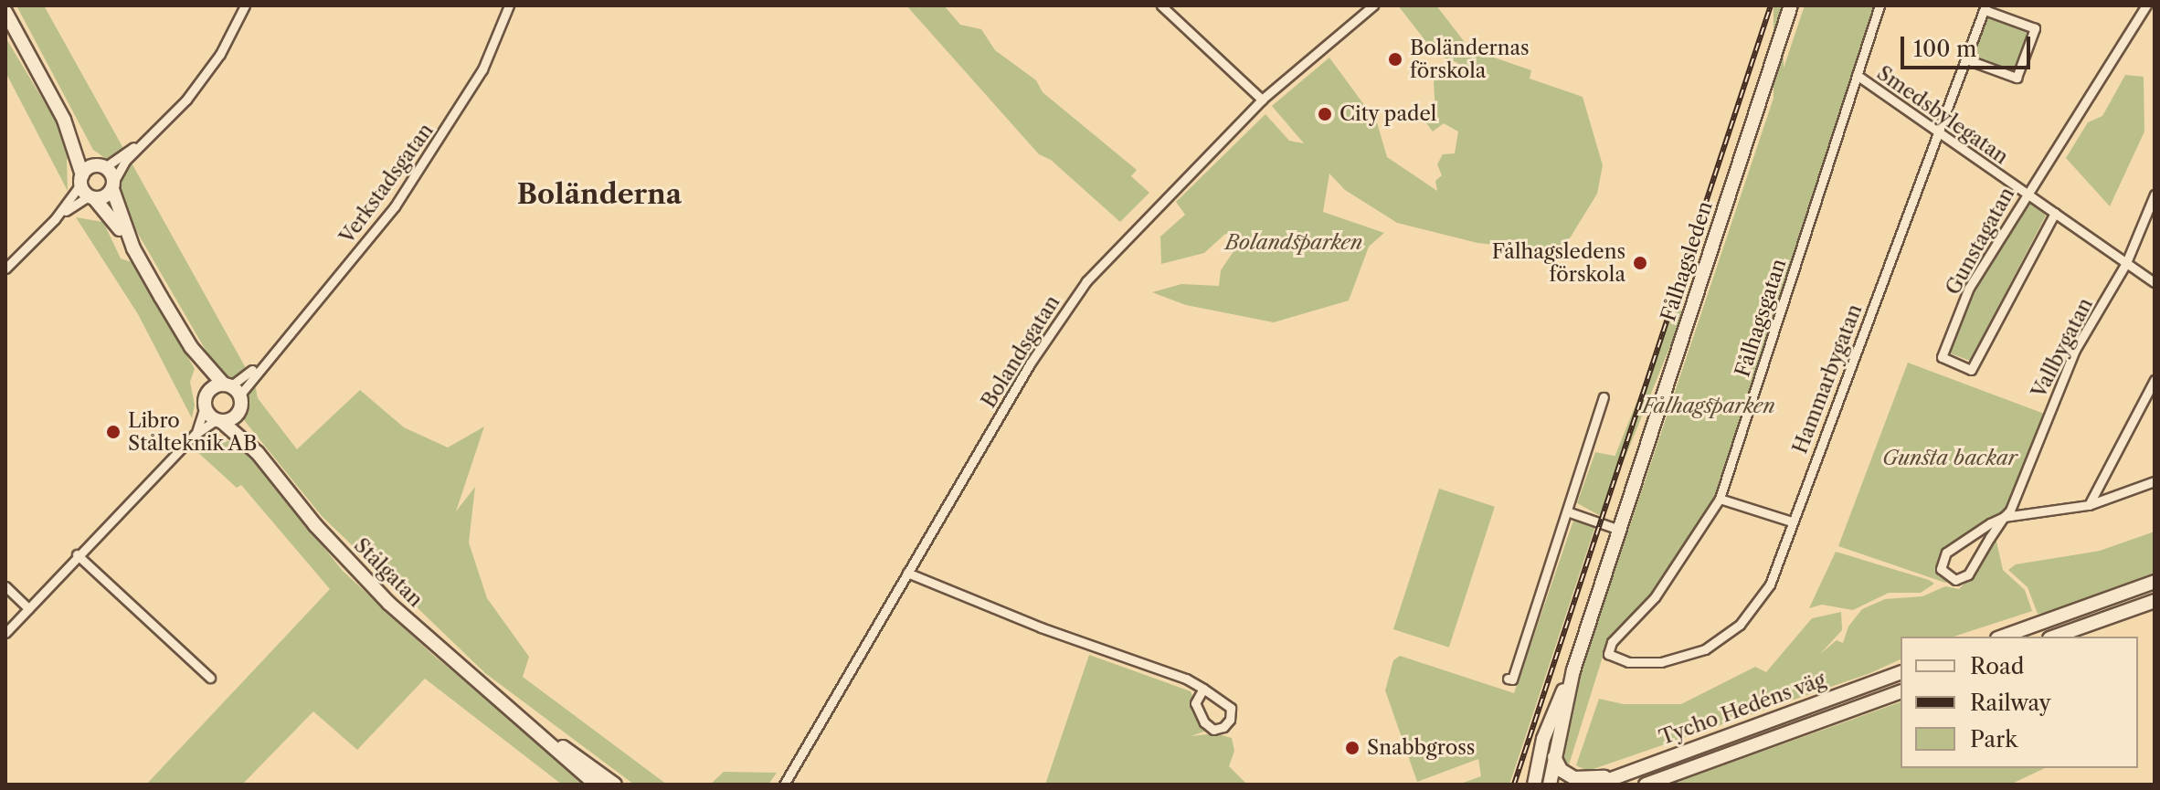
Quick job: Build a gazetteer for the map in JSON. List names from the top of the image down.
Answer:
{
  "streets": {
    "main road": ["Fålhagsleden", "Stålgatan", "Tycho Hedéns väg"],
    "street": [
      "Smedsbylegatan",
      "Verkstadsgatan",
      "Gunstagatan",
      "Fålhagsgatan",
      "Vallbygatan",
      "Bolandsgatan",
      "Hammarbygatan"
    ]
  },
  "crossings": [
    ["Smedsbylegatan", "Gunstagatan"],
    ["Smedsbylegatan", "Fålhagsgatan"],
    ["Smedsbylegatan", "Vallbygatan"],
    ["Smedsbylegatan", "Hammarbygatan"],
    ["Fålhagsgatan", "Hammarbygatan"]
  ],
  "districts": ["Boländerna"],
  "parks": ["Bolandsparken", "Fålhagsparken", "Gunsta backar"],
  "places": [
    "Boländernas förskola",
    "City padel",
    "Fålhagsledens förskola",
    "Libro Stålteknik AB",
    "Snabbgross"
  ],
  "legend": ["Road", "Railway", "Park"],
  "scale_bar": "100 m"
}
